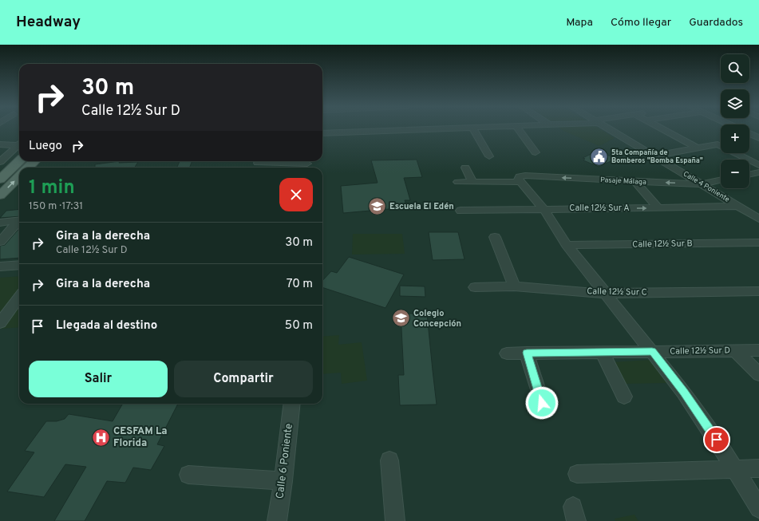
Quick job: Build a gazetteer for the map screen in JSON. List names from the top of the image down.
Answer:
{
  "streets": {
    "street": [
      "Pasaje Málaga",
      "Calle 4 Poniente",
      "Calle 12½ Sur A",
      "Calle 12½ Sur B",
      "Calle 12½ Sur C",
      "Calle 12½ Sur D",
      "Calle 6 Poniente"
    ]
  },
  "crossings": [
    ["Pasaje Málaga", "Calle 4 Poniente"],
    ["Calle 4 Poniente", "Calle 12½ Sur A"]
  ],
  "one_way": ["Pasaje Málaga", "Calle 12½ Sur A"],
  "places": {
    "public building": ["5ta Compañía de Bomberos \"Bomba España\""],
    "school or university": ["Escuela El Edén", "Colegio Concepción"],
    "hospital": ["CESFAM La Florida"]
  },
  "page": {
    "header": "Headway",
    "nav": ["Mapa", "Cómo llegar", "Guardados"],
    "map_buttons": ["+", "−"],
    "turn": ["30 m", "Calle 12½ Sur D"],
    "then": "Luego",
    "heading": ["1 min", "150 m · 17:31"],
    "list": [
      {
        "name": "Gira a la derecha",
        "note": "Calle 12½ Sur D",
        "value": "30 m"
      },
      {
        "name": "Gira a la derecha",
        "value": "70 m"
      },
      {
        "name": "Llegada al destino",
        "value": "50 m"
      }
    ],
    "buttons": ["Salir", "Compartir"]
  }
}
